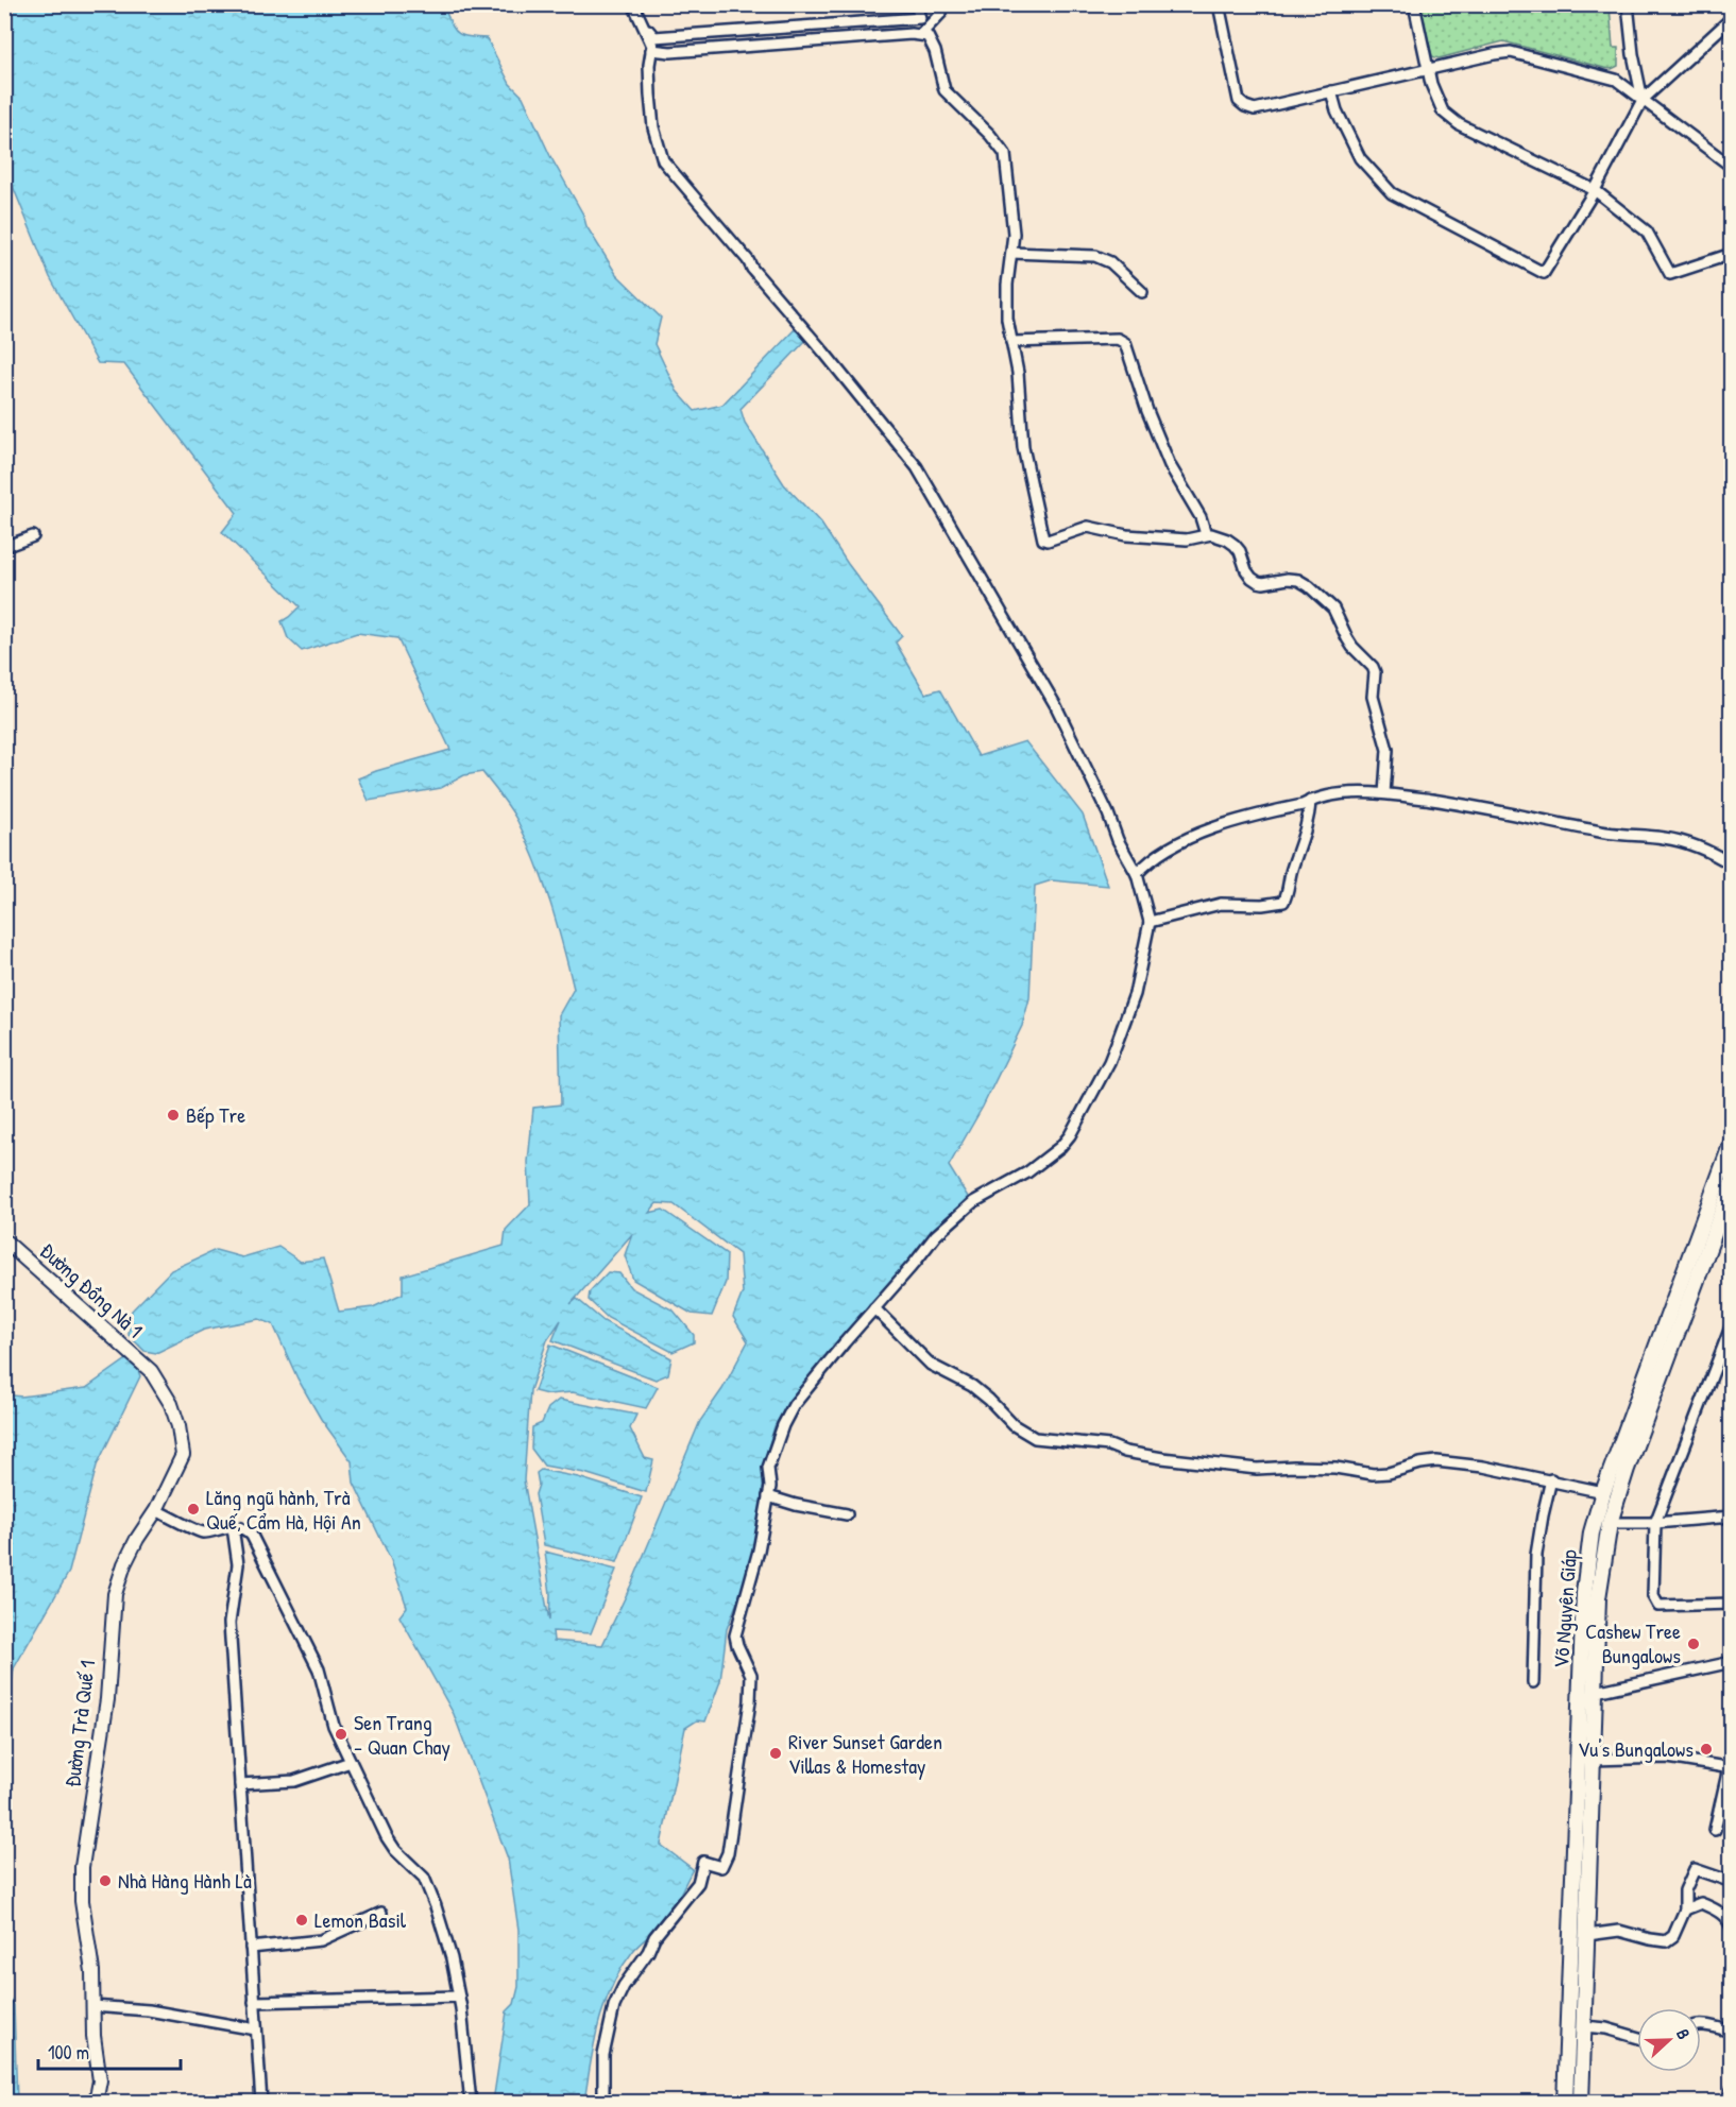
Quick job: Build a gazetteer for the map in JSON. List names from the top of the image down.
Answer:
{
  "streets": {
    "main road": ["Võ Nguyên Giáp"],
    "street": ["Đường Đồng Nà 1", "Đường Trà Quế 1"]
  },
  "crossings": [
    ["Đường Đồng Nà 1", "Đường Trà Quế 1"]
  ],
  "places": [
    "Bếp Tre",
    "Lăng ngũ hành, Trà Quế, Cẩm Hà, Hội An",
    "Cashew Tree Bungalows",
    "Sen Trang - Quan Chay",
    "Vu's Bungalows",
    "River Sunset Garden Villas & Homestay",
    "Nhà Hàng Hành Là",
    "Lemon Basil"
  ],
  "scale_bar": "100 m",
  "north": "right"
}
